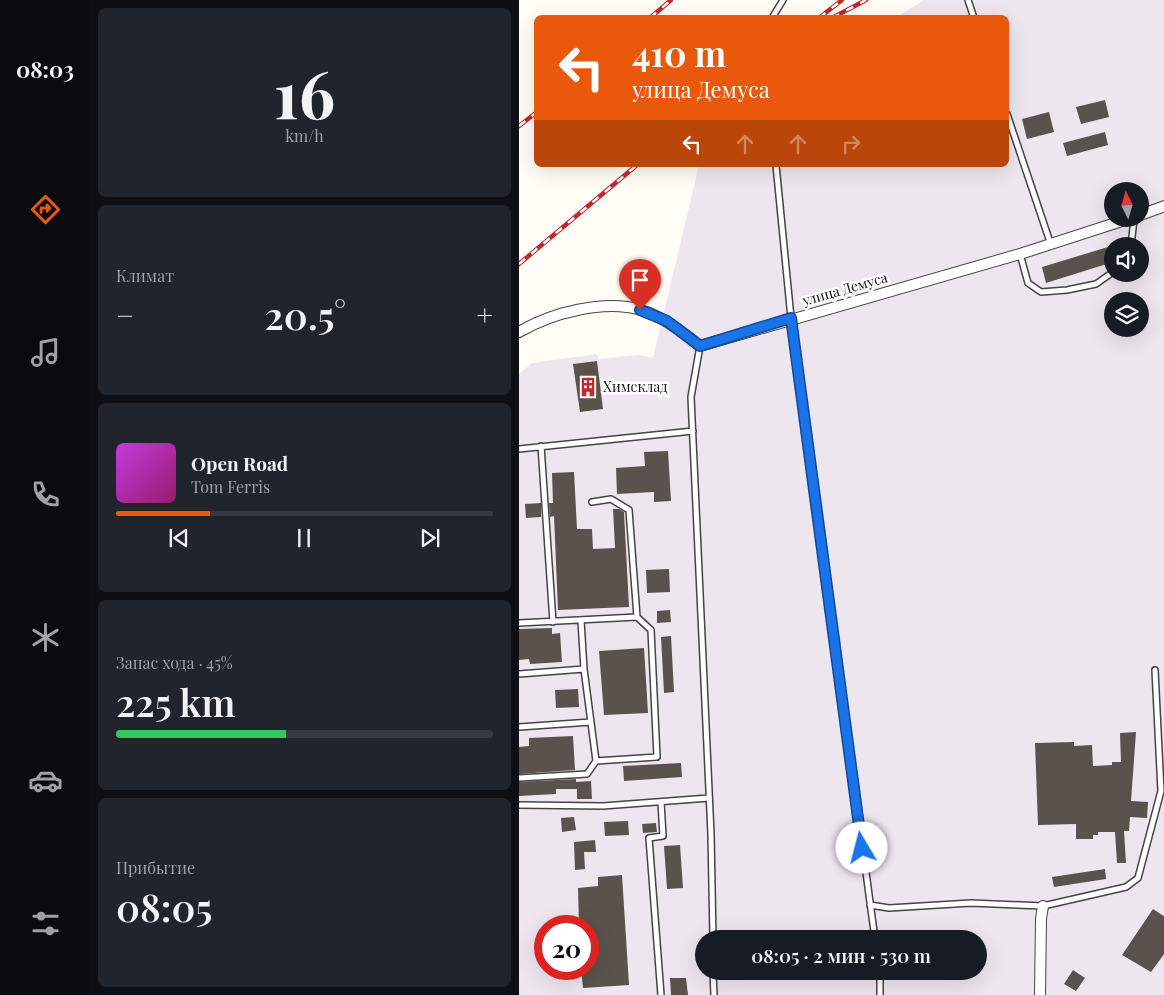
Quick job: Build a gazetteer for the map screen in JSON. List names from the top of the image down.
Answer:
{
  "streets": {
    "street": ["улица Демуса"]
  },
  "places": {
    "building": ["Химсклад"]
  },
  "north": "top",
  "page": {
    "tabs": "08:03",
    "tile": [
      ["16", "km/h"],
      "Климат",
      ["Запас хода · 45%", "225 km"],
      ["Прибытие", "08:05"]
    ],
    "turn": ["410 m", "улица Демуса"],
    "heat": ["−", "20.5°", "+"],
    "song": ["Open Road", "Tom Ferris"],
    "limit": "20",
    "trip": "08:05 · 2 мин · 530 m"
  }
}
